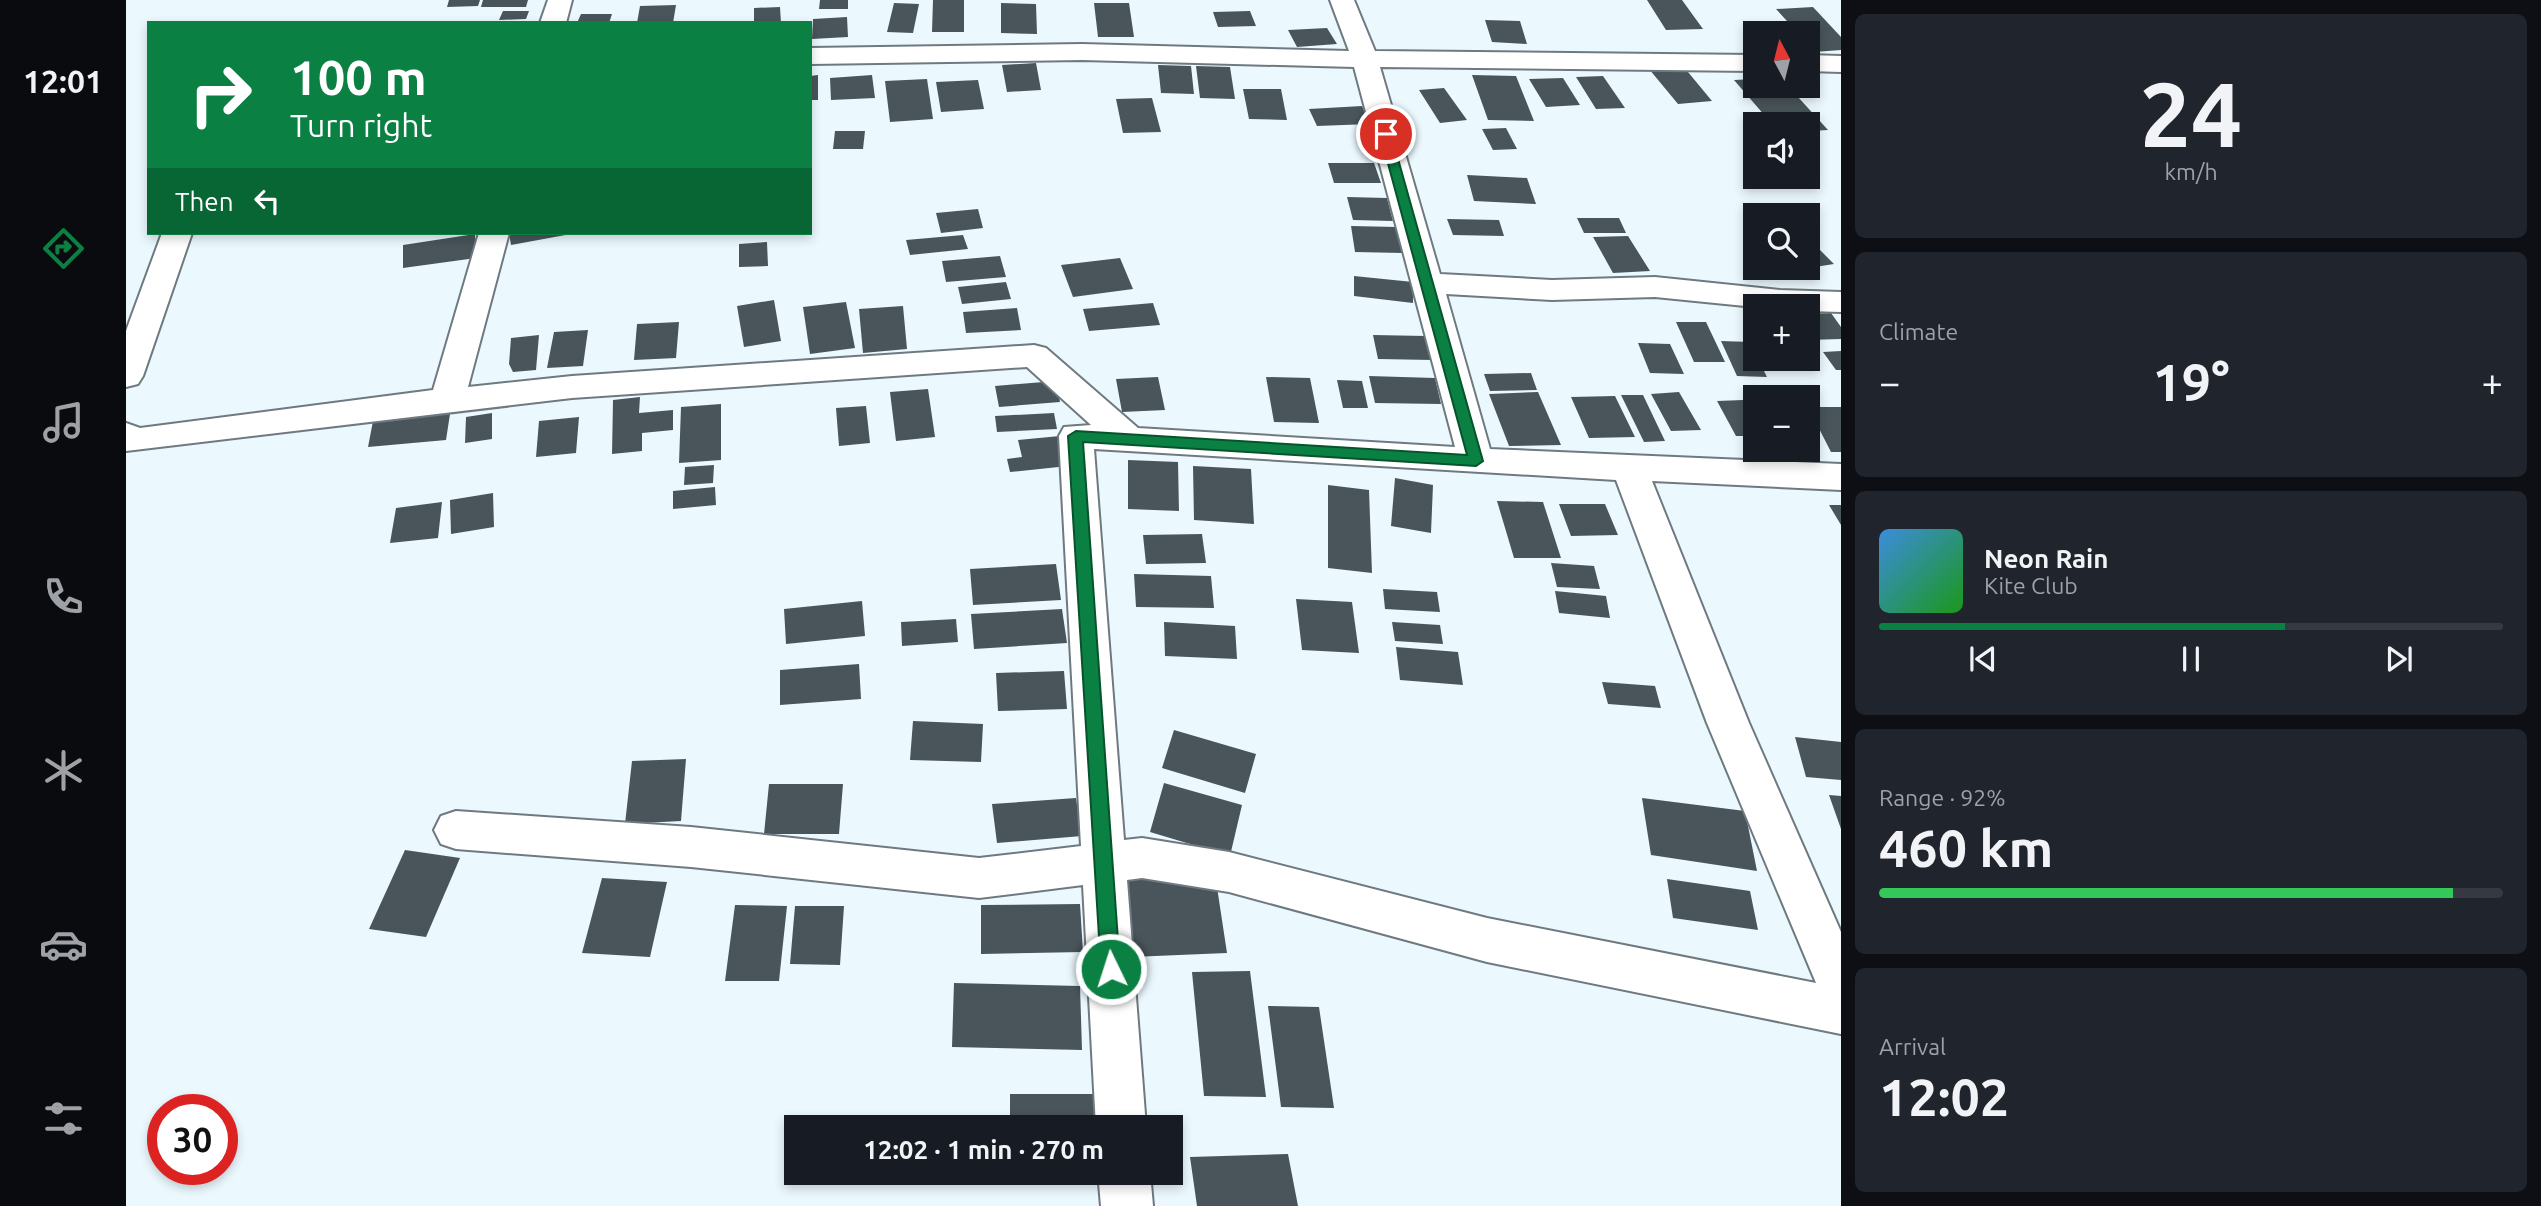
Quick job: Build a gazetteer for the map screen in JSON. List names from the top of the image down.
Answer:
{
  "north": "top",
  "page": {
    "tabs": "12:01",
    "tile": [
      ["24", "km/h"],
      "Climate",
      ["Range · 92%", "460 km"],
      ["Arrival", "12:02"]
    ],
    "map_buttons": ["+", "−"],
    "turn": ["100 m", "Turn right"],
    "then": "Then",
    "heat": ["−", "19°", "+"],
    "song": ["Neon Rain", "Kite Club"],
    "limit": "30",
    "trip": "12:02 · 1 min · 270 m"
  }
}
